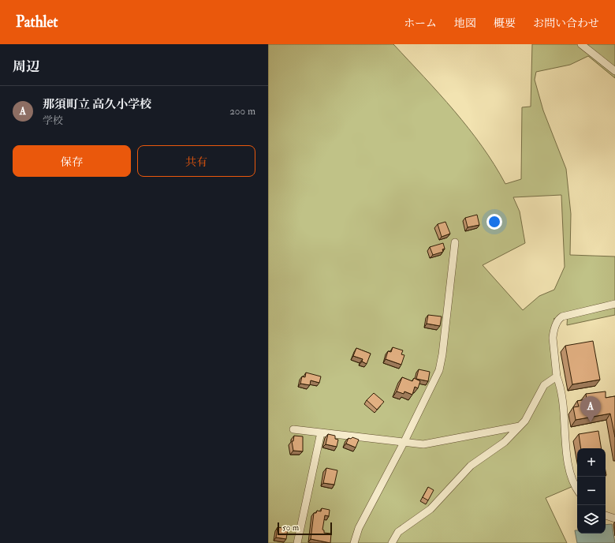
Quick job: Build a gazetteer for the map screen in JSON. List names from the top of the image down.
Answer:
{
  "scale_bar": "50 m",
  "page": {
    "header": "Pathlet",
    "nav": [
      "ホーム",
      "地図",
      "概要",
      "お問い合わせ"
    ],
    "heading": "周辺",
    "list": [
      {
        "mark": "A",
        "name": "那須町立 高久小学校",
        "note": "学校",
        "value": "200 m"
      }
    ],
    "buttons": ["保存", "共有"],
    "pins": "A",
    "map_buttons": ["+", "−"],
    "scale": "50 m"
  }
}
